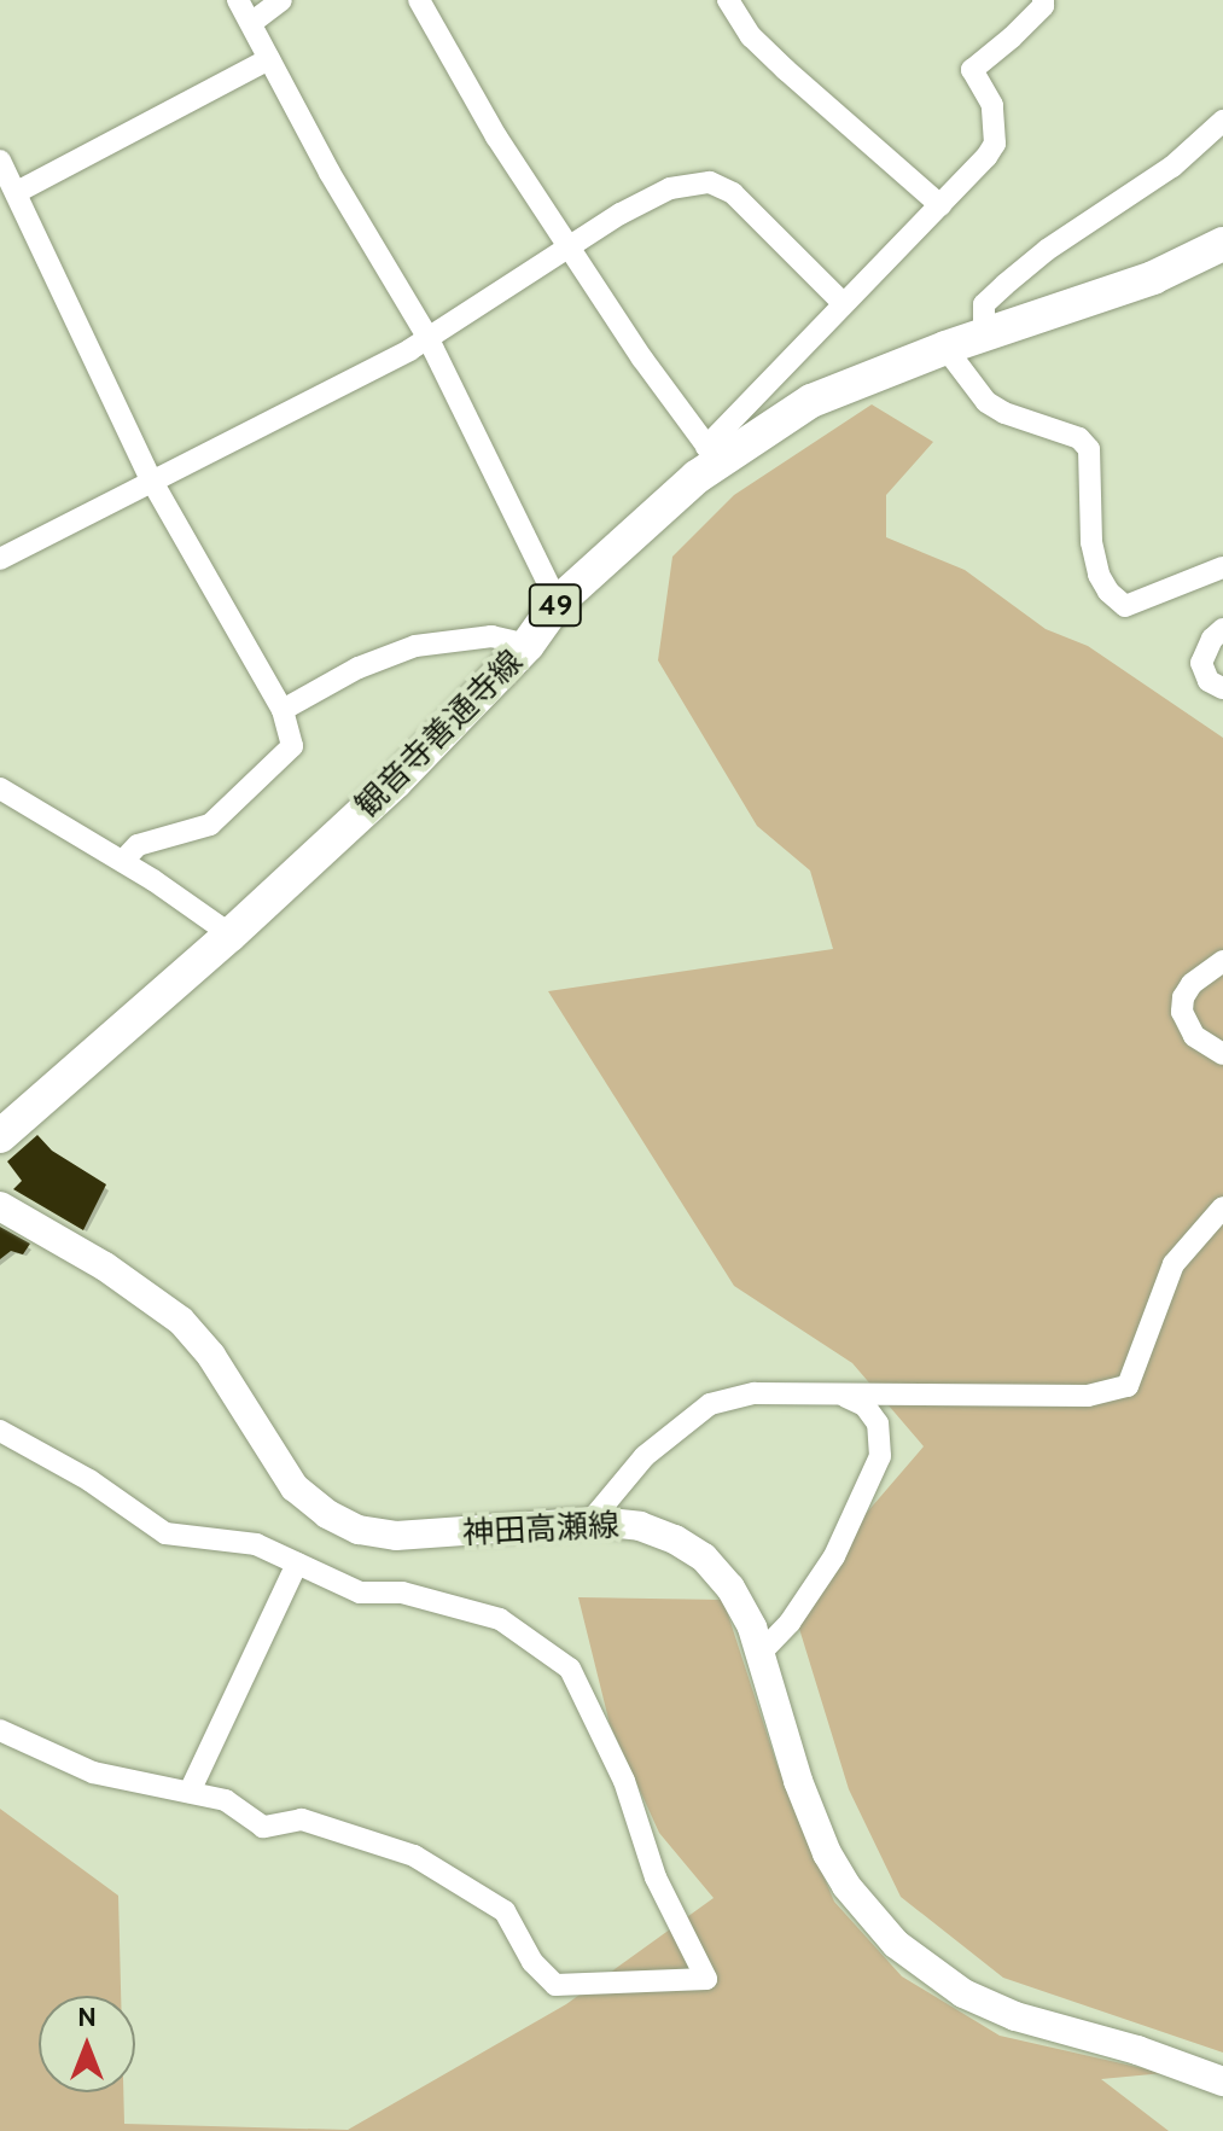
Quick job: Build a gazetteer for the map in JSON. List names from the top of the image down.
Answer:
{
  "streets": {
    "main road": ["49", "観音寺善通寺線", "神田高瀬線"]
  },
  "north": "top"
}
